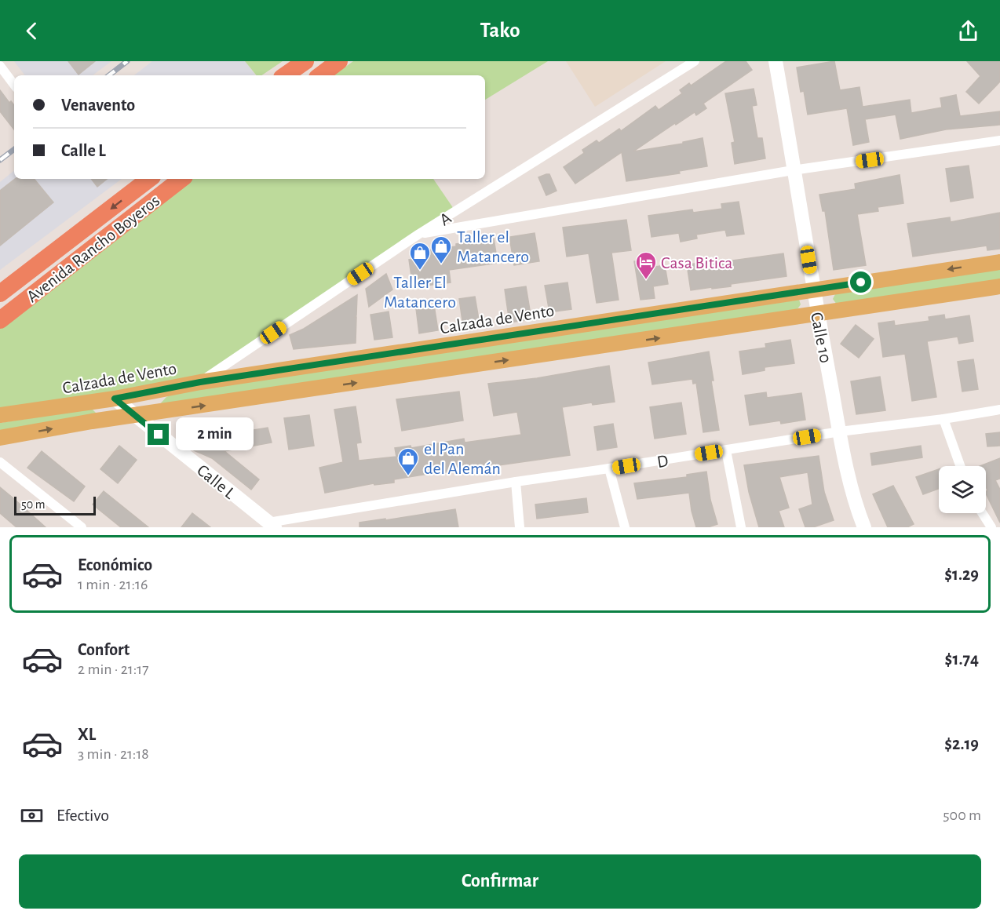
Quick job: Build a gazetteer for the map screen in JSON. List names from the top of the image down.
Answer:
{
  "streets": {
    "highway": ["Avenida Rancho Boyeros"],
    "main road": ["Calzada de Vento"],
    "street": [
      "A",
      "Calle 10",
      "D",
      "Calle L"
    ]
  },
  "crossings": [
    ["A", "Calzada de Vento"],
    ["Calzada de Vento", "Calle 10"],
    ["Calzada de Vento", "Calle L"],
    ["Calle 10", "D"],
    ["D", "Calle L"]
  ],
  "places": {
    "shop": ["Taller el Matancero", "Taller El Matancero", "el Pan del Alemán"],
    "hotel": ["Casa Bitica"]
  },
  "scale_bar": "50 m",
  "page": {
    "header": "Tako",
    "banner": ["Venavento", "Calle L"],
    "bubble": "2 min",
    "scale": "50 m",
    "list": [
      {
        "name": "Económico",
        "note": "1 min · 21:16",
        "value": "$1.29"
      },
      {
        "name": "Confort",
        "note": "2 min · 21:17",
        "value": "$1.74"
      },
      {
        "name": "XL",
        "note": "3 min · 21:18",
        "value": "$2.19"
      }
    ],
    "pay": ["Efectivo", "500 m"],
    "buttons": "Confirmar"
  }
}
